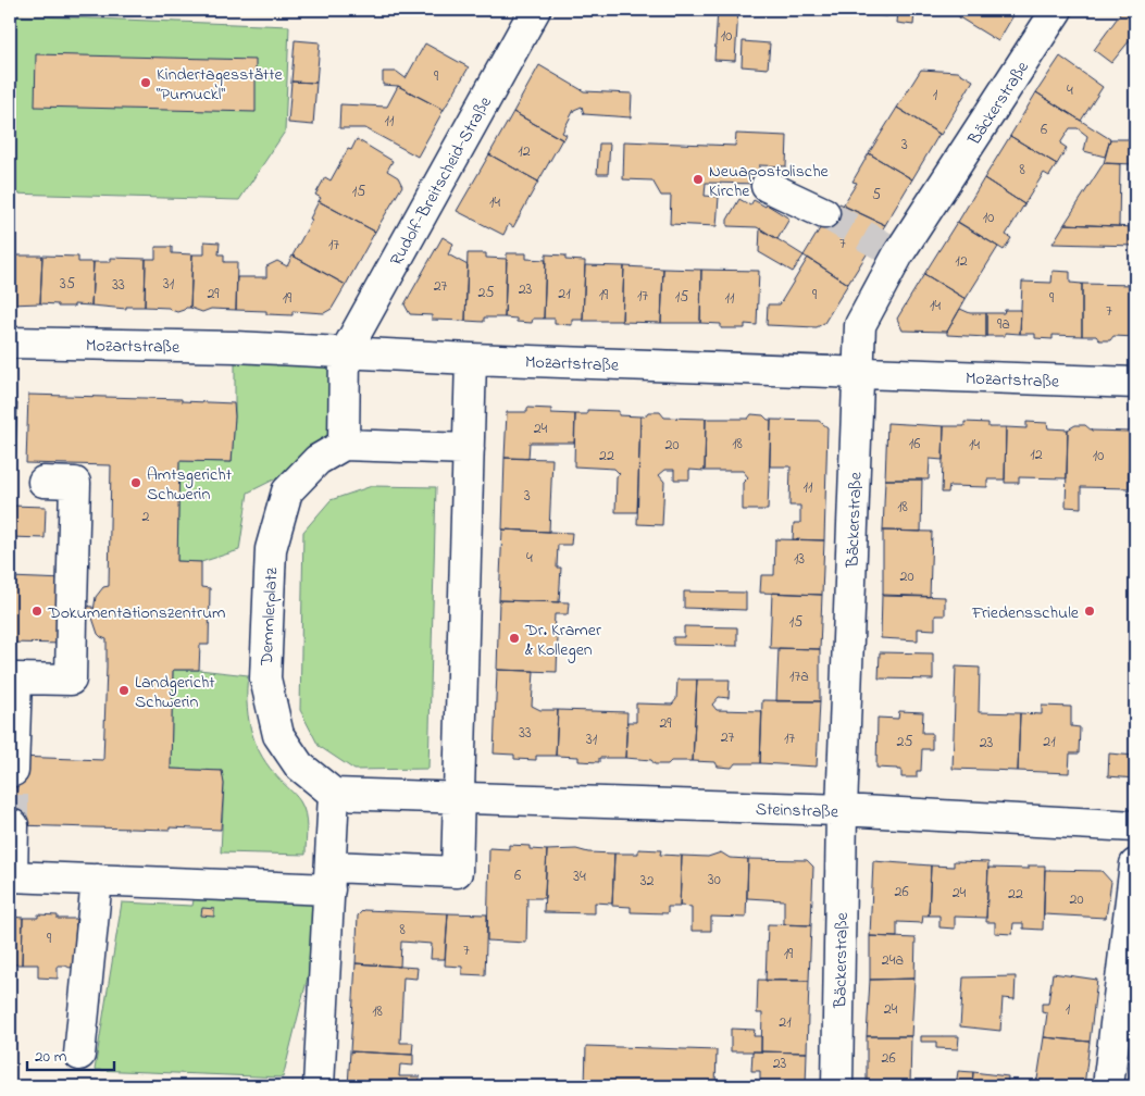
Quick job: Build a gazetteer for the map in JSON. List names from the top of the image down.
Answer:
{
  "streets": {
    "street": [
      "Bäckerstraße",
      "Rudolf-Breitscheid-Straße",
      "Mozartstraße",
      "Demmlerplatz",
      "Steinstraße"
    ]
  },
  "crossings": [
    ["Bäckerstraße", "Mozartstraße"],
    ["Bäckerstraße", "Steinstraße"],
    ["Rudolf-Breitscheid-Straße", "Mozartstraße"]
  ],
  "places": [
    "Kindertagesstätte “Pumuckl“",
    "Neuapostolische Kirche",
    "Amtsgericht Schwerin",
    "Dokumentationszentrum",
    "Friedensschule",
    "Dr. Kramer & Kollegen",
    "Landgericht Schwerin"
  ],
  "house_numbers": [
    "10",
    "9",
    "4",
    "1",
    "11",
    "6",
    "3",
    "12",
    "8",
    "15",
    "5",
    "14",
    "10",
    "7",
    "17",
    "12",
    "35",
    "31",
    "33",
    "27",
    "23",
    "25",
    "29",
    "21",
    "19",
    "9",
    "17",
    "15",
    "19",
    "11",
    "9",
    "14",
    "7",
    "9a",
    "24",
    "18",
    "16",
    "20",
    "14",
    "12",
    "22",
    "10",
    "11",
    "3",
    "18",
    "2",
    "4",
    "13",
    "20",
    "15",
    "17a",
    "29",
    "33",
    "27",
    "17",
    "31",
    "25",
    "21",
    "23",
    "6",
    "34",
    "30",
    "32",
    "26",
    "24",
    "22",
    "20",
    "8",
    "9",
    "7",
    "19",
    "24a",
    "24",
    "1",
    "18",
    "21",
    "26",
    "23"
  ],
  "scale_bar": "20 m"
}
